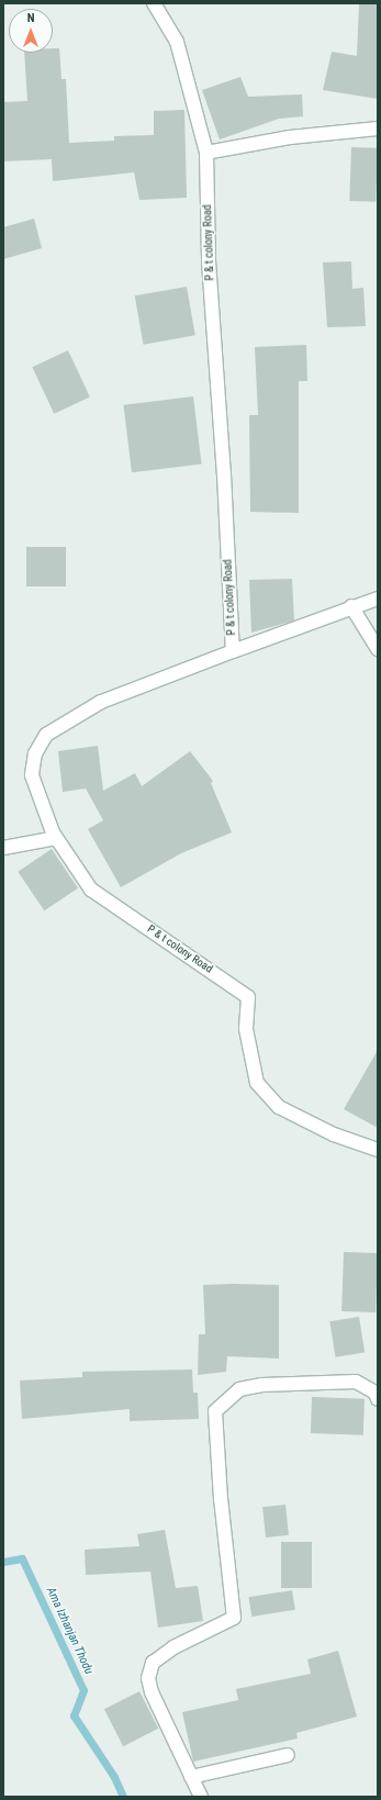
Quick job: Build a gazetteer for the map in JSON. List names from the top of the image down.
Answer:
{
  "streets": {
    "street": ["P & t colony Road"]
  },
  "water": ["Ama Izhanjan Thodu"],
  "north": "top"
}
